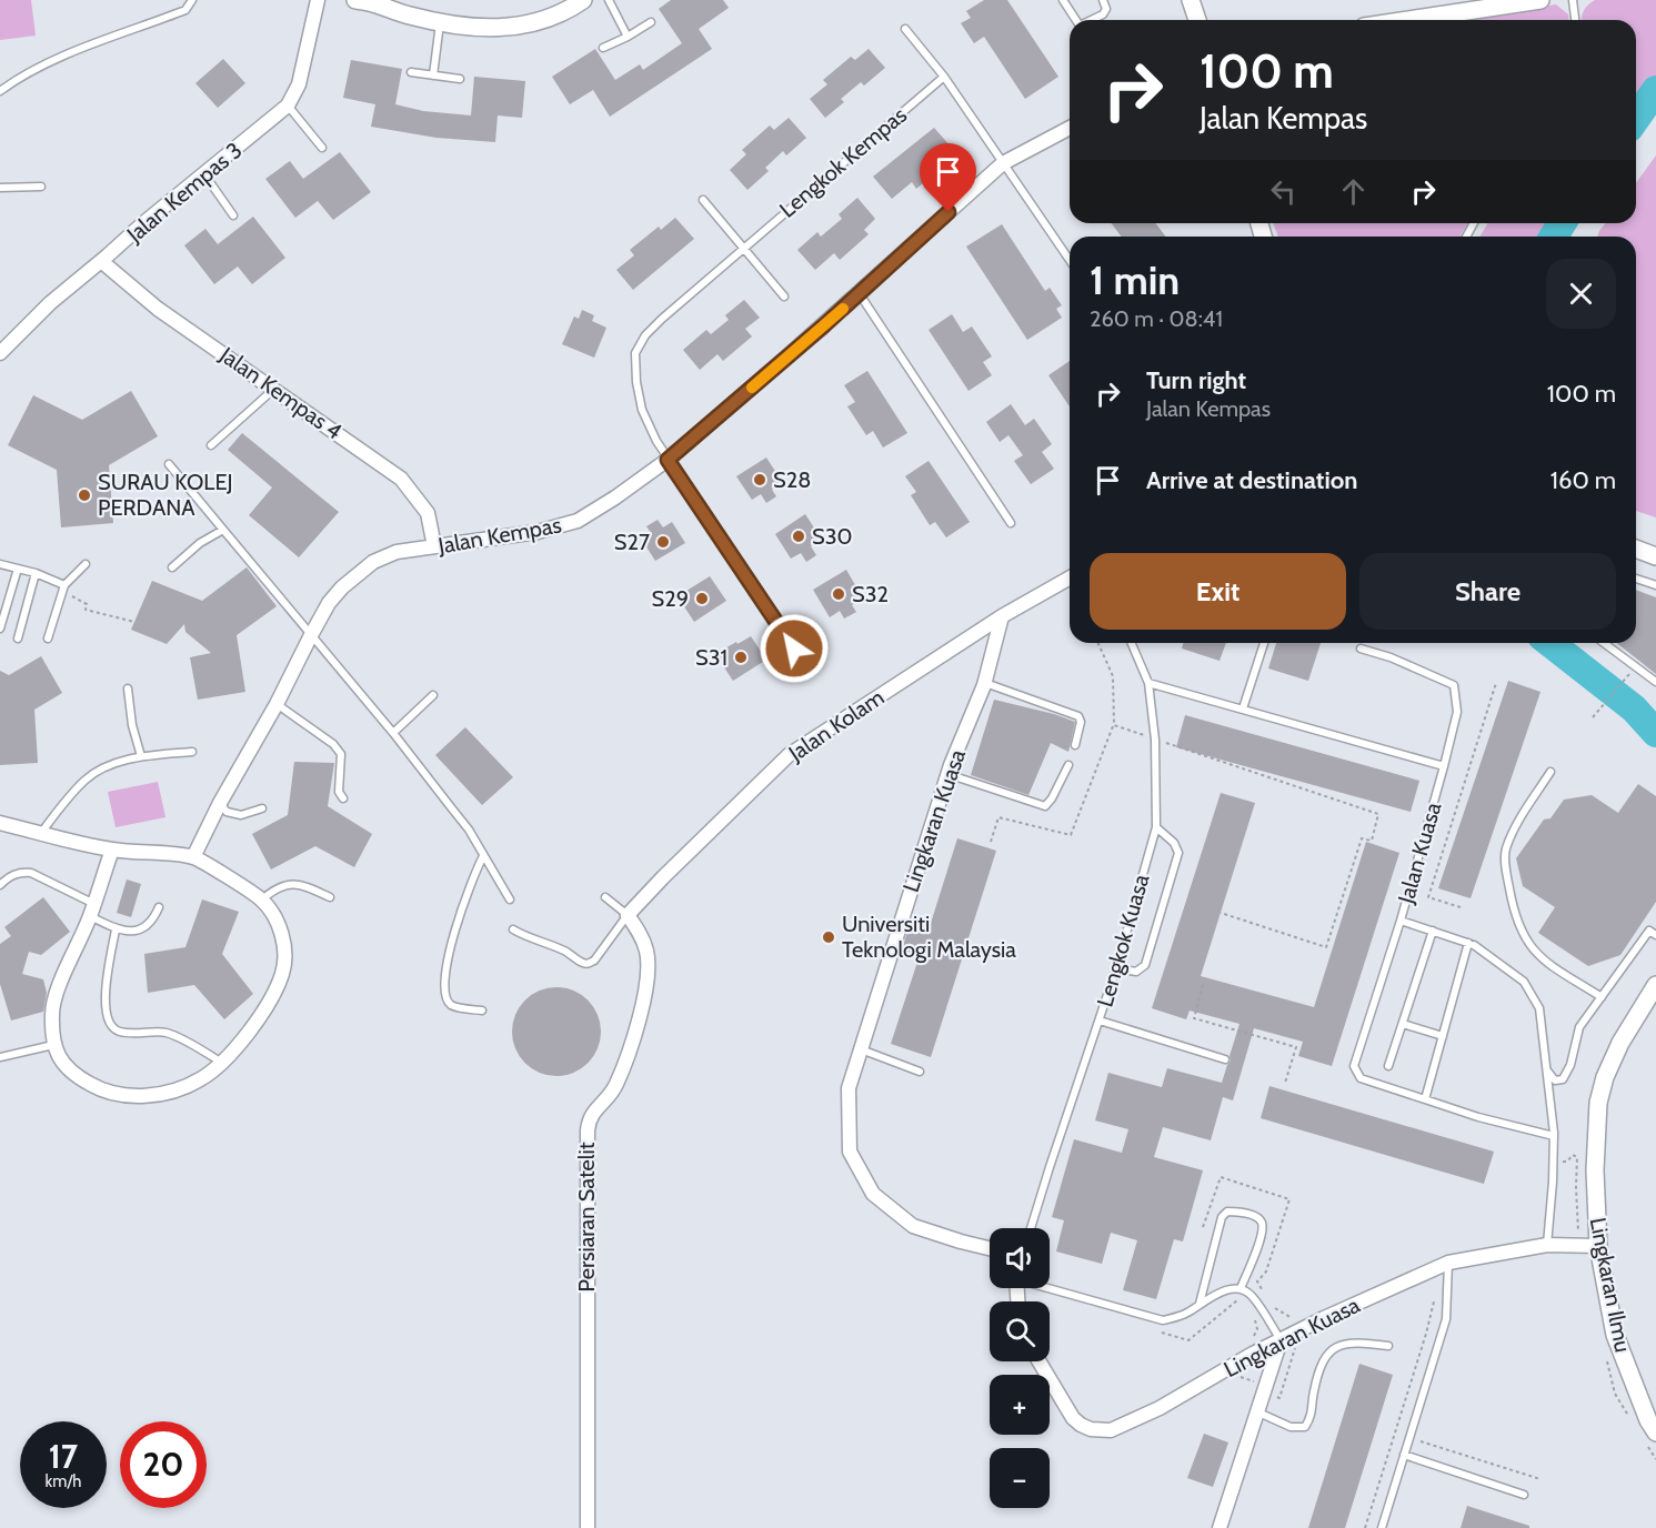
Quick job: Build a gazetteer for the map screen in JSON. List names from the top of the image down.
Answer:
{
  "streets": {
    "street": [
      "Jalan Kempas 3",
      "Jalan Kempas 4",
      "Jalan Kempas",
      "Jalan Kolam",
      "Lingkaran Kuasa",
      "Persiaran Satelit",
      "Lingkaran Ilmu"
    ],
    "lane": ["Lengkok Kempas", "Jalan Kuasa", "Lengkok Kuasa"]
  },
  "crossings": [
    ["Lengkok Kempas", "Jalan Kempas"],
    ["Jalan Kempas 3", "Jalan Kempas 4"],
    ["Jalan Kempas 4", "Jalan Kempas"],
    ["Jalan Kolam", "Lingkaran Kuasa"],
    ["Jalan Kolam", "Persiaran Satelit"],
    ["Lingkaran Kuasa", "Jalan Kuasa"],
    ["Lingkaran Kuasa", "Lingkaran Ilmu"]
  ],
  "places": [
    "S28",
    "SURAU KOLEJ PERDANA",
    "S30",
    "S27",
    "S32",
    "S29",
    "S31",
    "Universiti Teknologi Malaysia"
  ],
  "page": {
    "turn": ["100 m", "Jalan Kempas"],
    "heading": ["1 min", "260 m · 08:41"],
    "list": [
      {
        "name": "Turn right",
        "note": "Jalan Kempas",
        "value": "100 m"
      },
      {
        "name": "Arrive at destination",
        "value": "160 m"
      }
    ],
    "buttons": ["Exit", "Share"],
    "map_buttons": ["+", "−"],
    "speed": "17 km/h",
    "limit": "20"
  }
}
